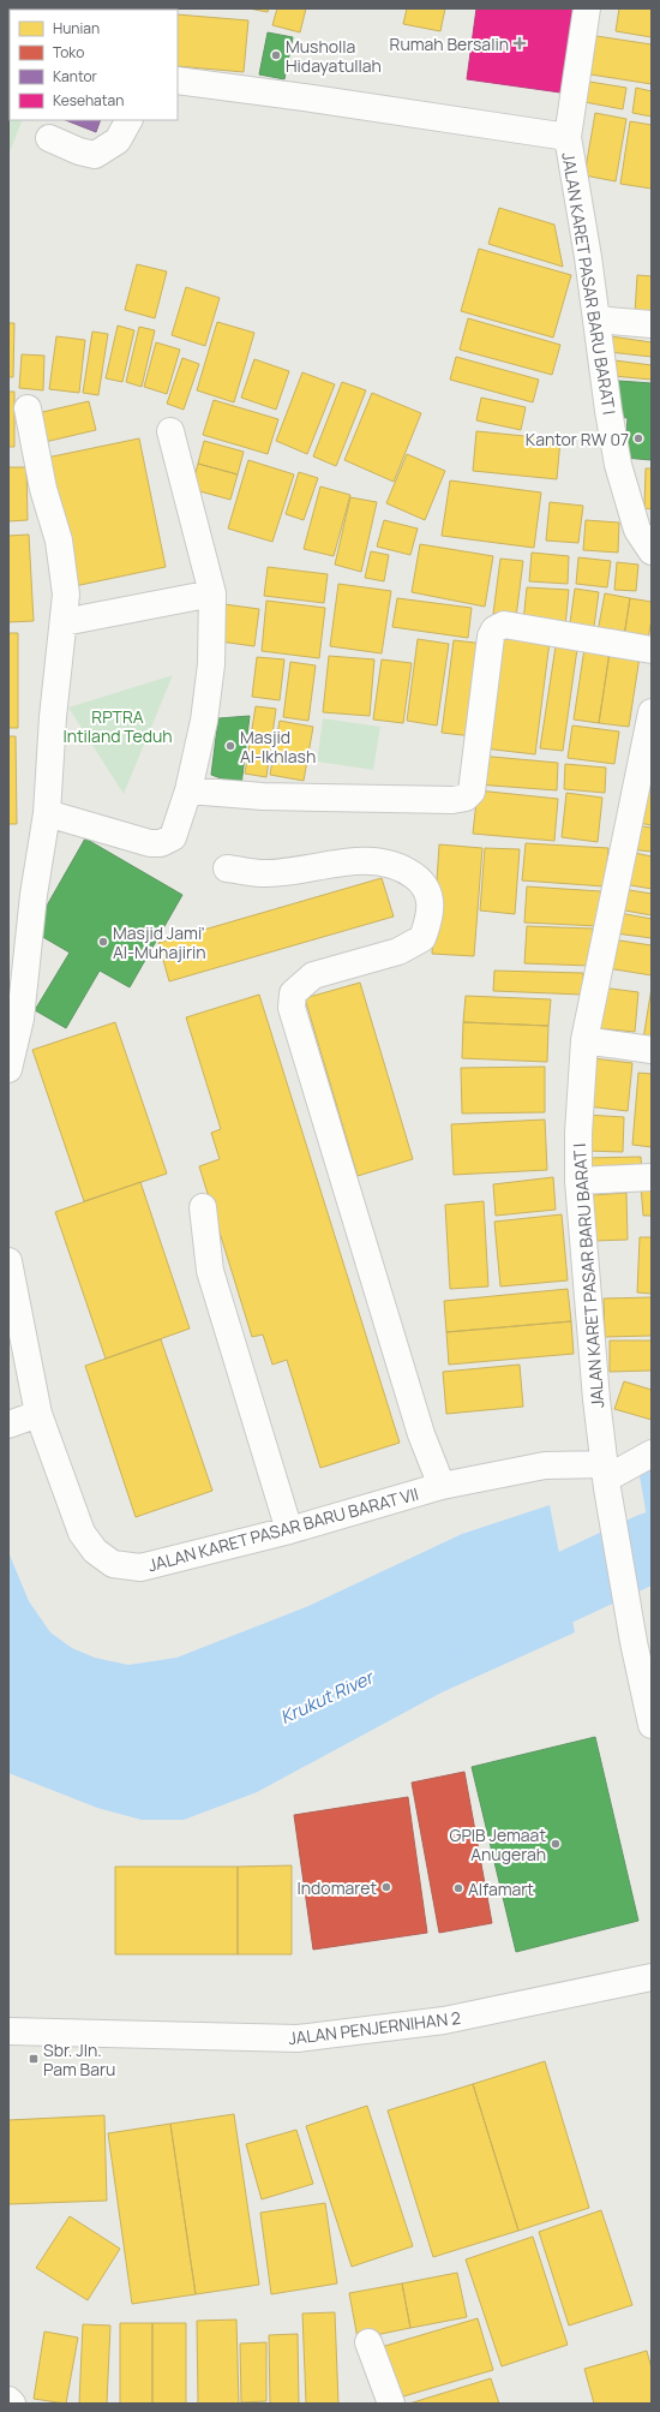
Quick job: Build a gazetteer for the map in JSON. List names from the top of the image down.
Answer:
{
  "streets": {
    "street": ["JALAN KARET PASAR BARU BARAT I", "JALAN KARET PASAR BARU BARAT VII", "JALAN PENJERNIHAN 2"]
  },
  "crossings": [
    ["JALAN KARET PASAR BARU BARAT I", "JALAN KARET PASAR BARU BARAT VII"]
  ],
  "water": ["Krukut River"],
  "parks": ["RPTRA Intiland Teduh"],
  "places": {
    "health": ["Rumah Bersalin"],
    "other": [
      "Musholla Hidayatullah",
      "Kantor RW 07",
      "Masjid Al-Ikhlash",
      "Masjid Jami' Al-Muhajirin",
      "GPIB Jemaat Anugerah",
      "Indomaret",
      "Alfamart"
    ],
    "transit": ["Sbr. Jln. Pam Baru"]
  },
  "legend": [
    "Hunian",
    "Toko",
    "Kantor",
    "Kesehatan"
  ]
}
